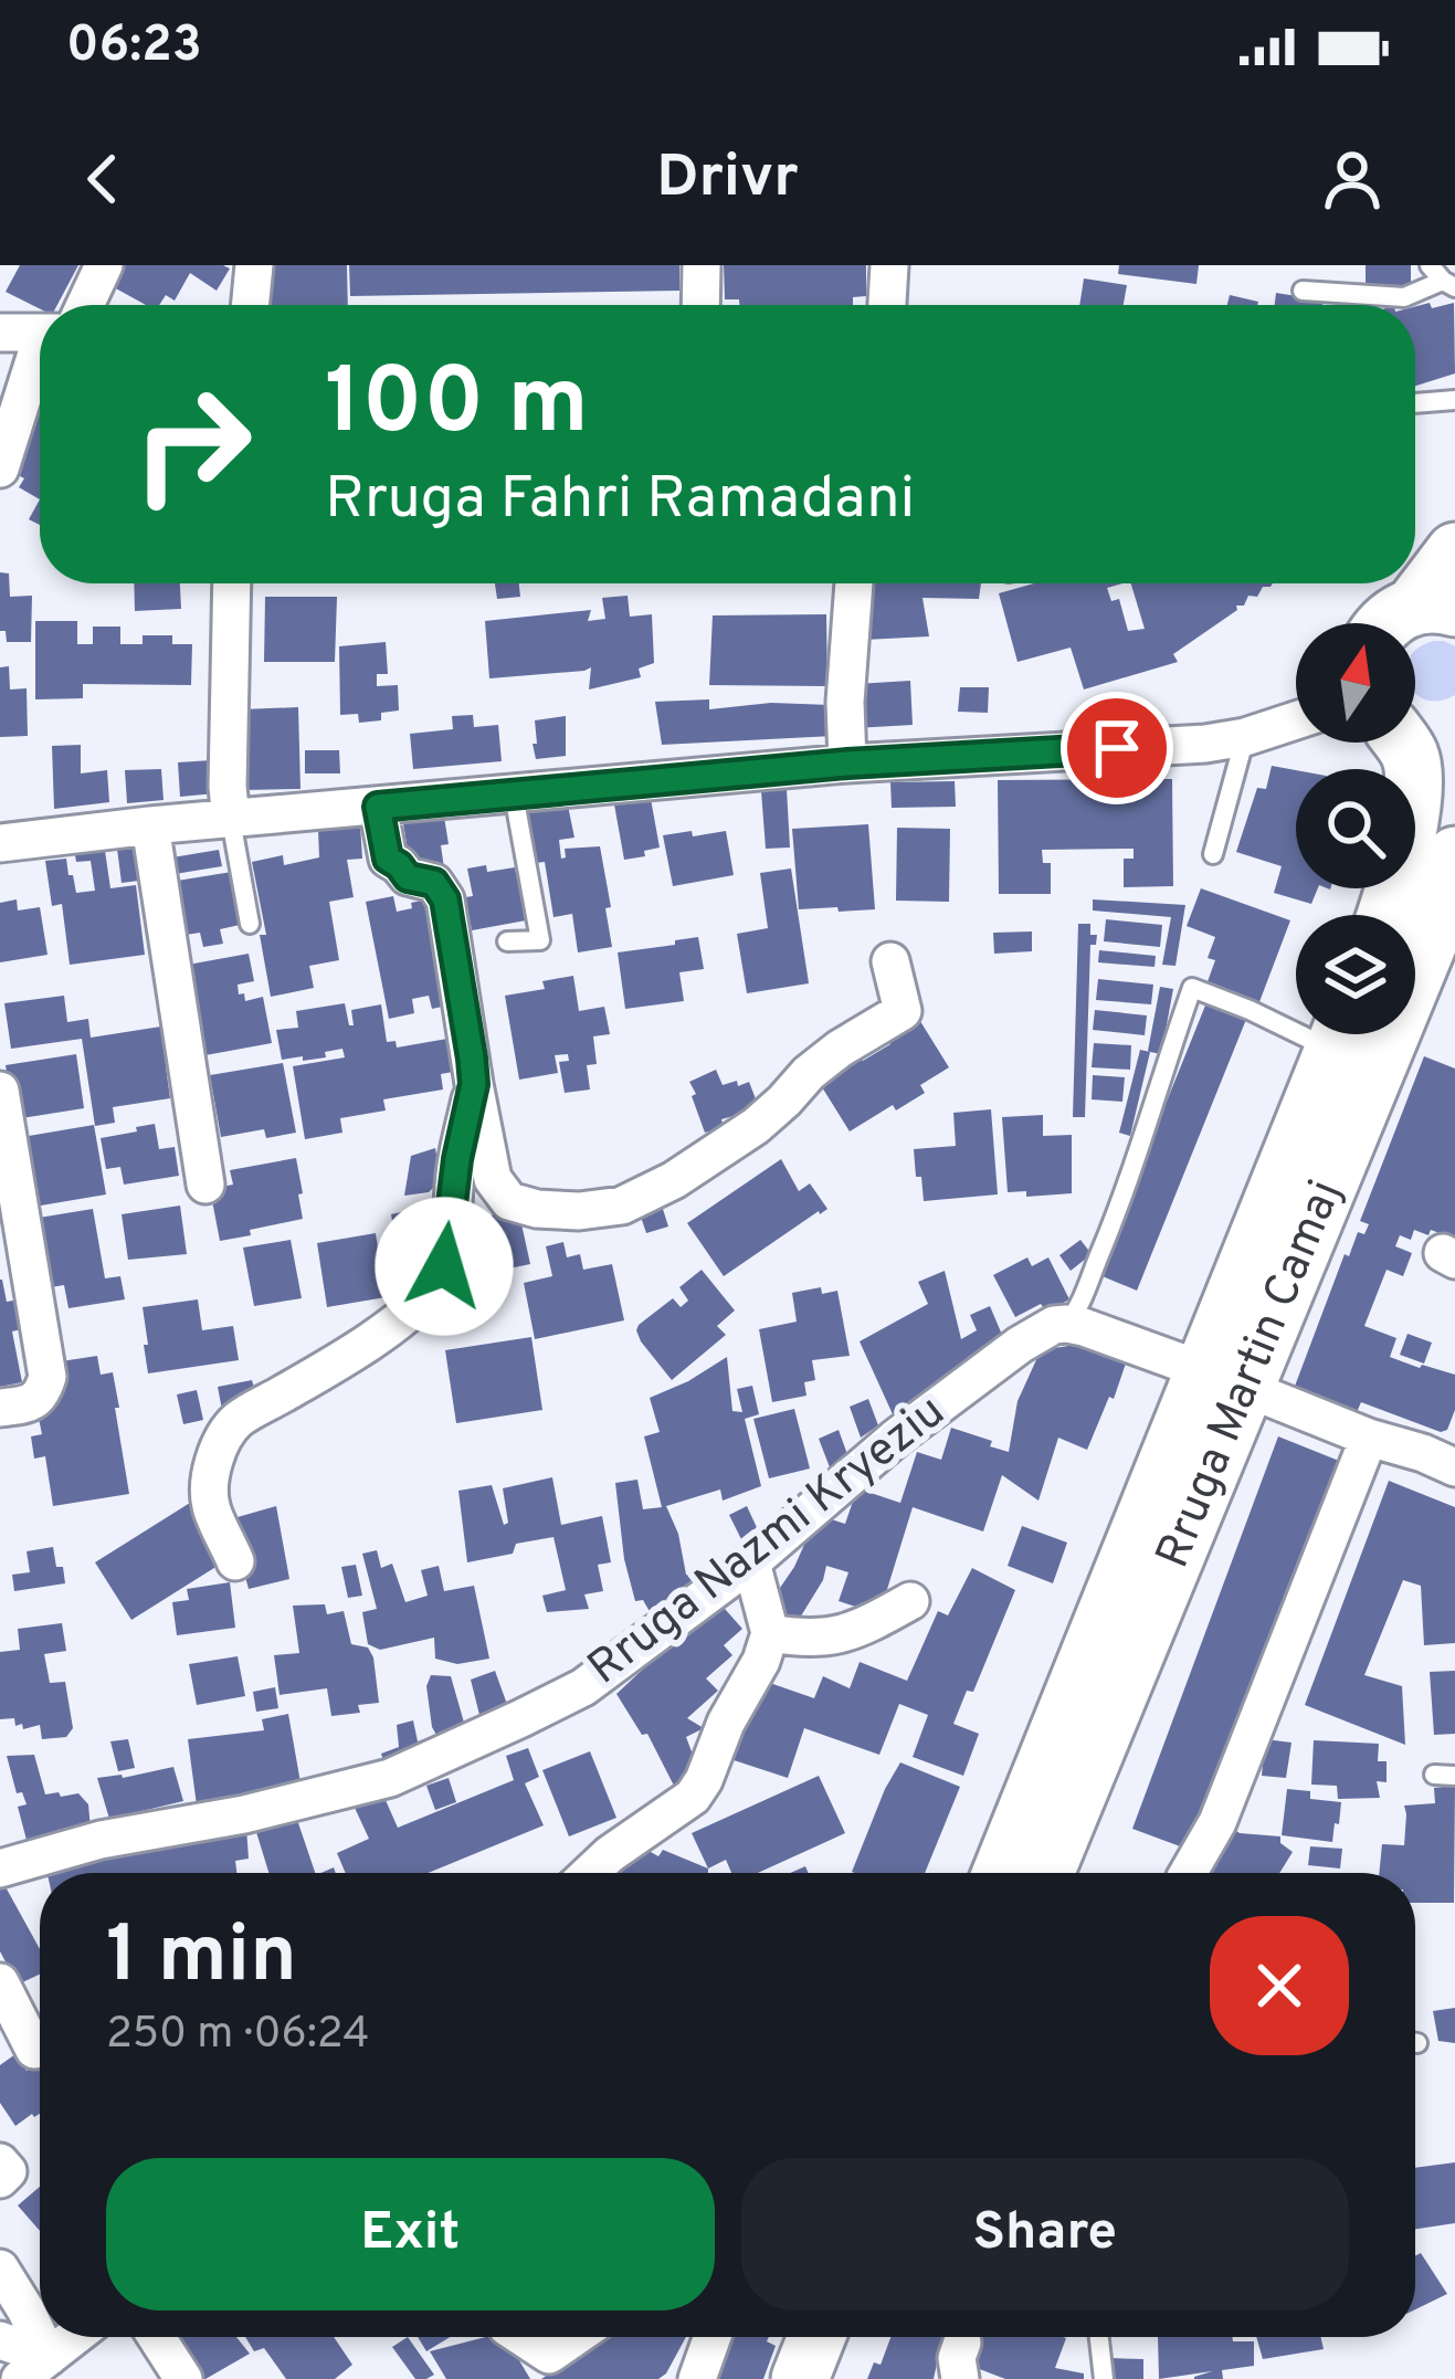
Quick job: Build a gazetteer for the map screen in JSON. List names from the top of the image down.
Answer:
{
  "streets": {
    "main road": ["Rruga Martin Camaj"],
    "street": ["Rruga Nazmi Kryeziu"]
  },
  "crossings": [
    ["Rruga Martin Camaj", "Rruga Nazmi Kryeziu"]
  ],
  "north": "top",
  "page": {
    "status": "06:23",
    "header": "Drivr",
    "turn": ["100 m", "Rruga Fahri Ramadani"],
    "heading": ["1 min", "250 m · 06:24"],
    "buttons": ["Exit", "Share"]
  }
}
